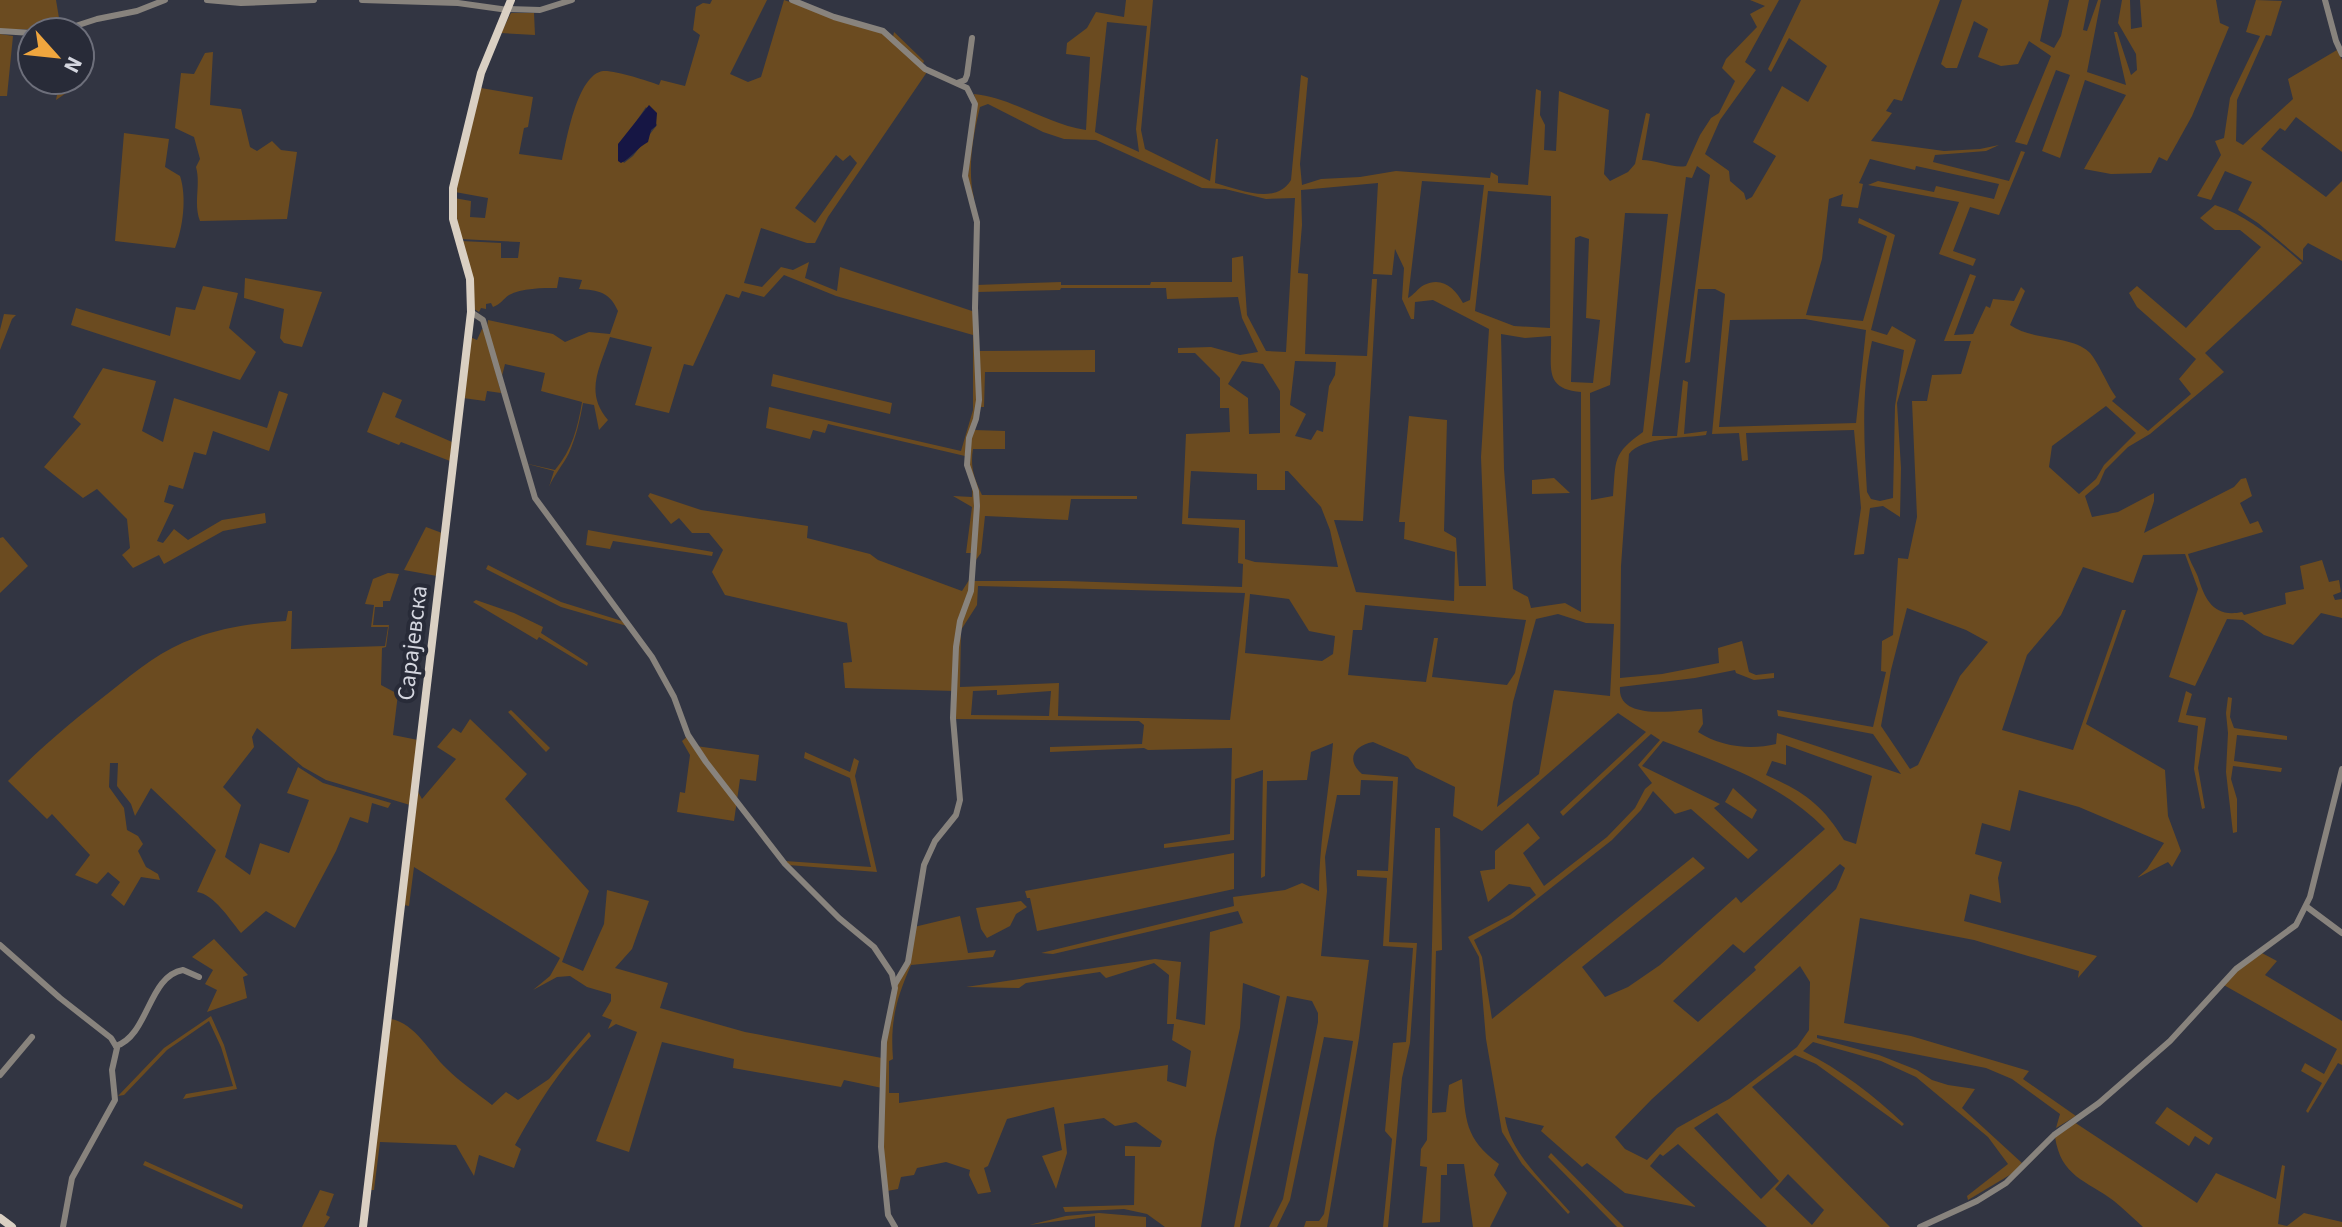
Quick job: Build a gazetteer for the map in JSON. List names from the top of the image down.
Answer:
{
  "streets": {
    "main road": ["Сарајевска"]
  },
  "north": "bottom right"
}
